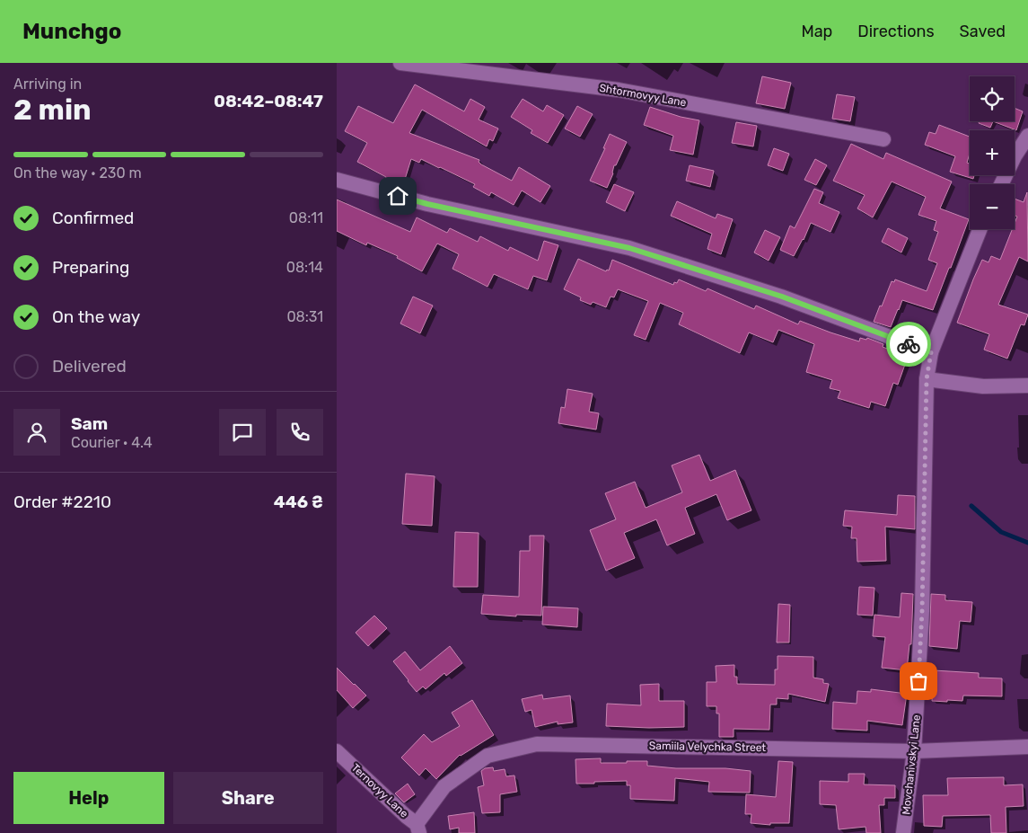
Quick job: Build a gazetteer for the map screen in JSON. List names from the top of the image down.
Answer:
{
  "streets": {
    "street": [
      "Shtormovyy Lane",
      "Samiila Velychka Street",
      "Movchanivskyi Lane",
      "Ternovyy Lane"
    ]
  },
  "crossings": [
    ["Samiila Velychka Street", "Movchanivskyi Lane"],
    ["Samiila Velychka Street", "Ternovyy Lane"]
  ],
  "page": {
    "header": "Munchgo",
    "nav": ["Map", "Directions", "Saved"],
    "heading": ["2 min", "Arriving in", "08:42–08:47"],
    "panel": [
      "Sam",
      "Courier · 4.4",
      "Order #2210",
      "446 ₴"
    ],
    "map_buttons": ["+", "−"],
    "bar": "On the way · 230 m",
    "list": [
      ["Confirmed", "08:11"],
      ["Preparing", "08:14"],
      ["On the way", "08:31"],
      "Delivered"
    ],
    "buttons": ["Help", "Share"]
  }
}
